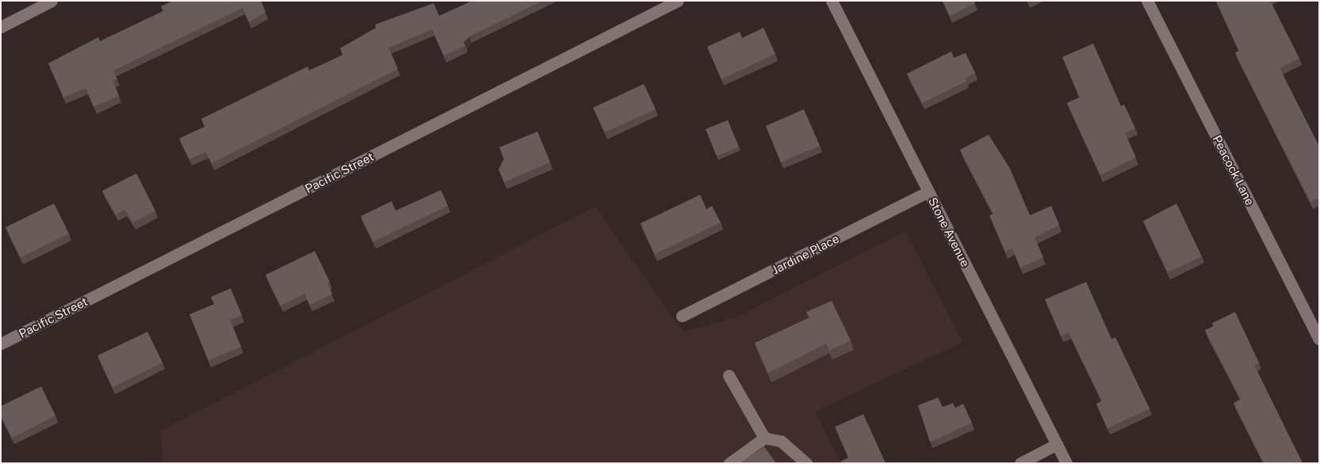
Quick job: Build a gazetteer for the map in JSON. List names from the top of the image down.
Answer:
{
  "streets": {
    "street": [
      "Peacock Lane",
      "Pacific Street",
      "Stone Avenue",
      "Jardine Place"
    ]
  },
  "crossings": [
    ["Stone Avenue", "Jardine Place"]
  ]
}
